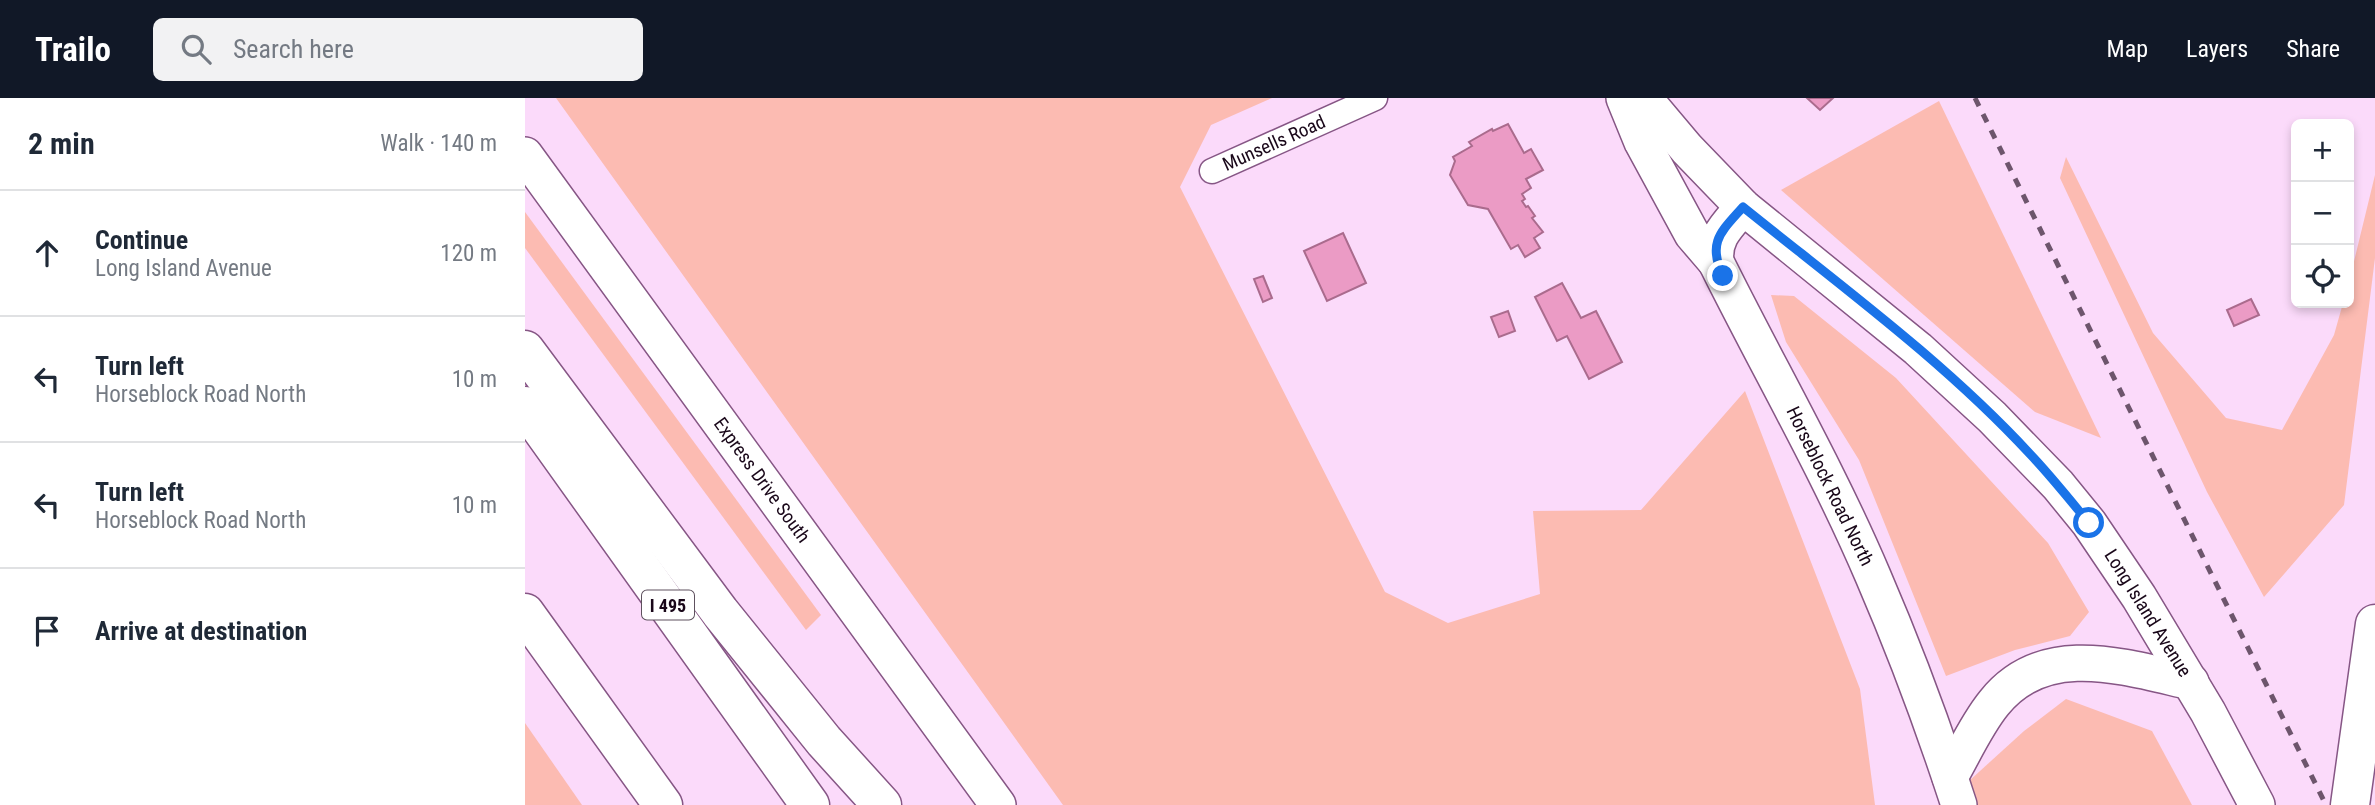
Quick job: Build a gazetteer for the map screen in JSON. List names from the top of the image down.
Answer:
{
  "streets": {
    "main road": ["I 495"],
    "street": [
      "Munsells Road",
      "Express Drive South",
      "Horseblock Road North",
      "Long Island Avenue"
    ]
  },
  "page": {
    "header": "Trailo",
    "search": "Search here",
    "nav": ["Map", "Layers", "Share"],
    "heading": ["2 min", "Walk · 140 m"],
    "map_buttons": ["+", "−"],
    "list": [
      ["Continue", "Long Island Avenue", "120 m"],
      ["Turn left", "Horseblock Road North", "10 m"],
      ["Turn left", "Horseblock Road North", "10 m"],
      "Arrive at destination"
    ]
  }
}
